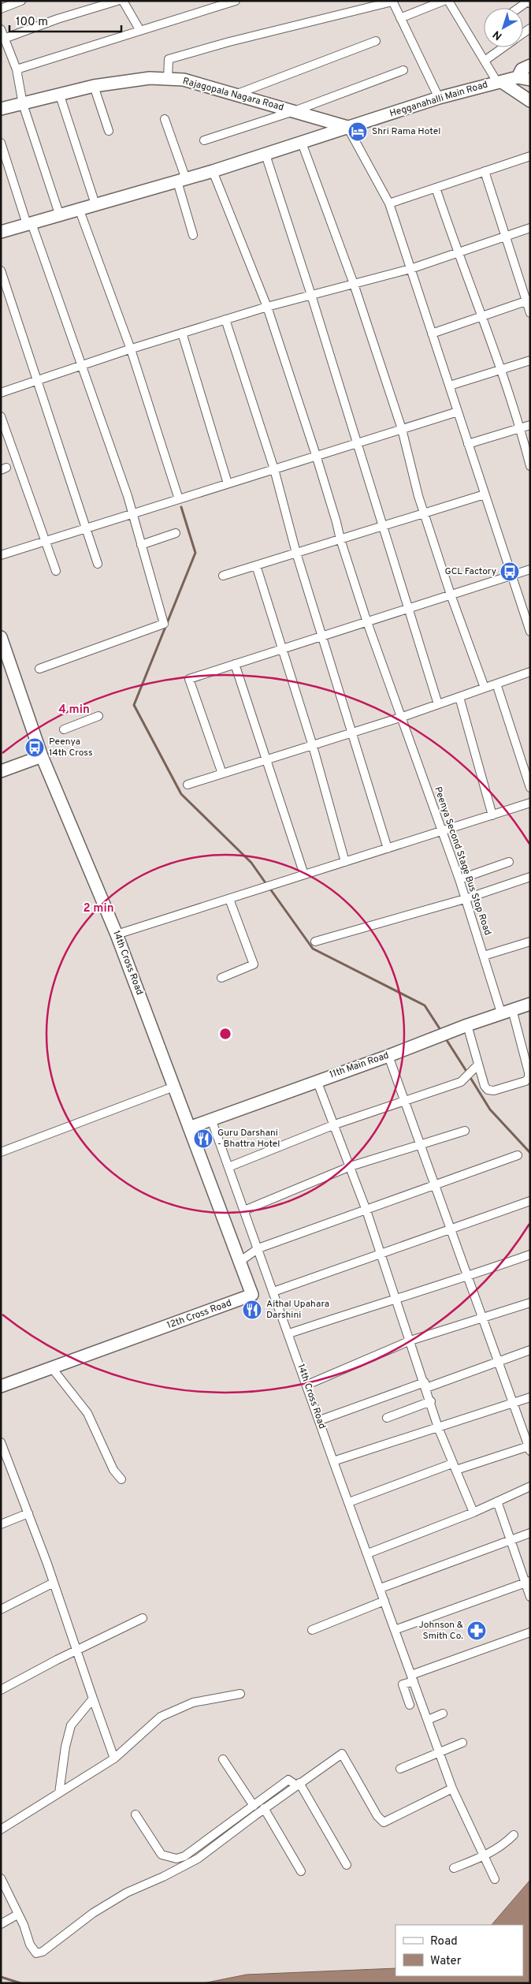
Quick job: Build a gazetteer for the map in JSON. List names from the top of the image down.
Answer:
{
  "streets": {
    "street": [
      "Rajagopala Nagara Road",
      "Hegganahalli Main Road",
      "Peenya Second Stage Bus Stop Road",
      "14th Cross Road",
      "11th Main Road",
      "12th Cross Road"
    ]
  },
  "crossings": [
    ["Rajagopala Nagara Road", "Hegganahalli Main Road"],
    ["Hegganahalli Main Road", "Peenya Second Stage Bus Stop Road"],
    ["Peenya Second Stage Bus Stop Road", "11th Main Road"],
    ["14th Cross Road", "11th Main Road"],
    ["14th Cross Road", "12th Cross Road"],
    ["11th Main Road", "12th Cross Road"]
  ],
  "places": {
    "hotel": ["Shri Rama Hotel"],
    "bus stop": ["GCL Factory", "Peenya 14th Cross"],
    "restaurant": ["Guru Darshani - Bhattra Hotel", "Aithal Upahara Darshini"],
    "pharmacy": ["Johnson & Smith Co."]
  },
  "legend": ["Road", "Water"],
  "scale_bar": "100 m",
  "north": "bottom left",
  "rings": ["4 min", "2 min"]
}
